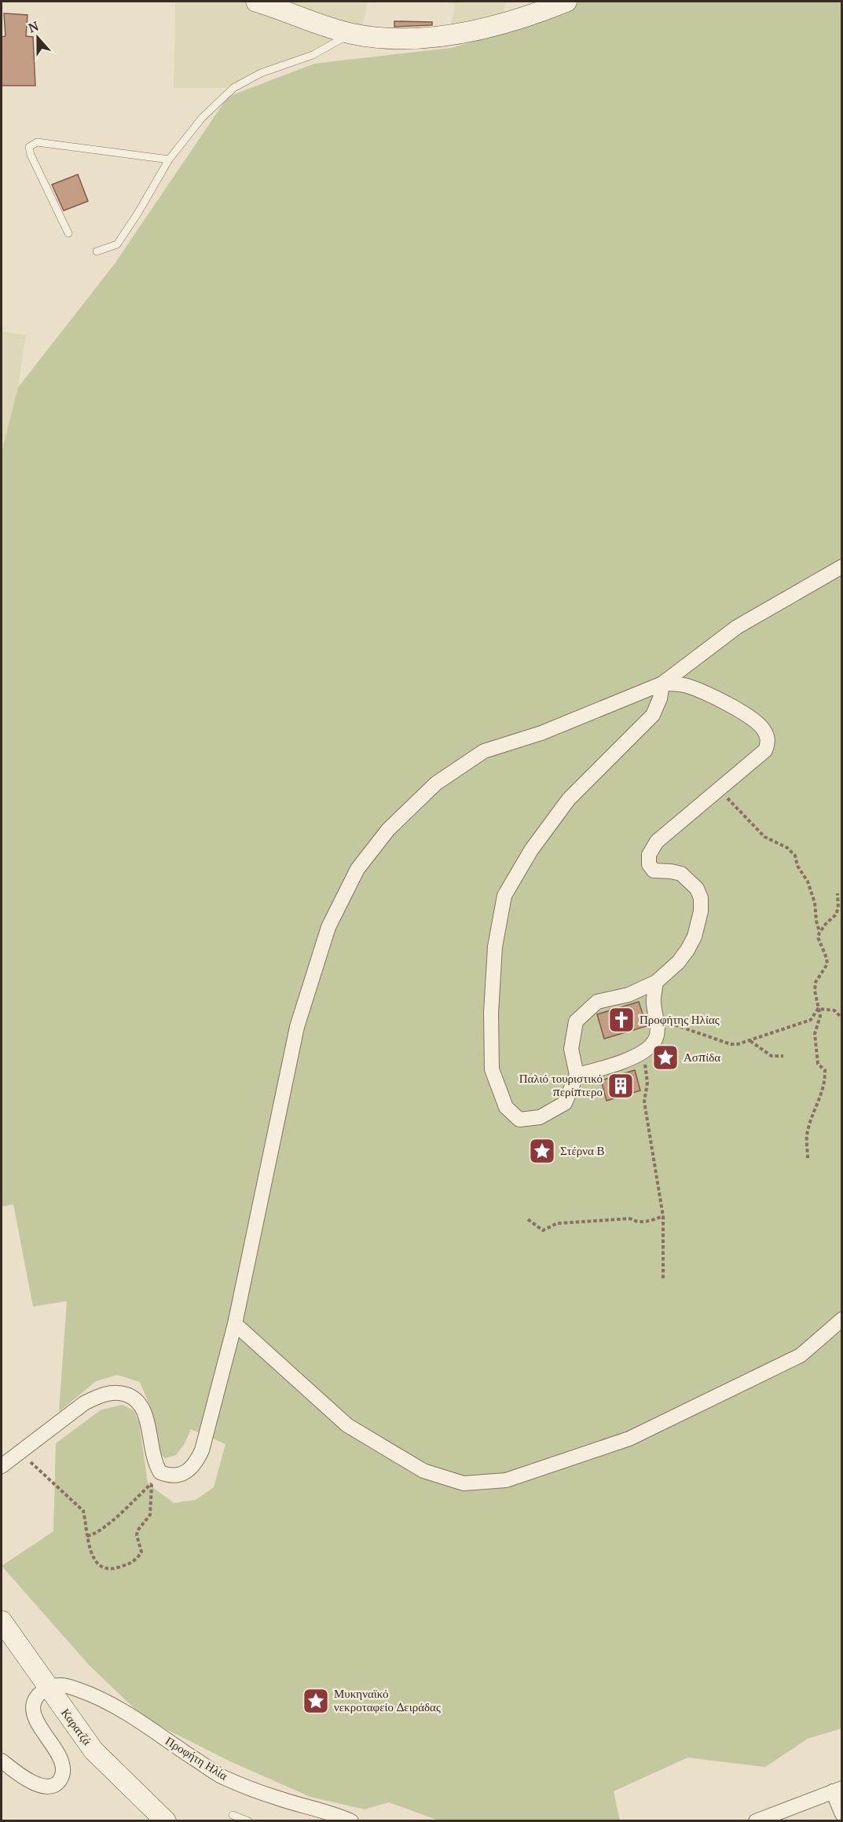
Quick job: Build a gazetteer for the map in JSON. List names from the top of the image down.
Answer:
{
  "streets": {
    "street": ["Καρατζά", "Προφήτη Ηλία"]
  },
  "crossings": [
    ["Καρατζά", "Προφήτη Ηλία"]
  ],
  "places": {
    "church": ["Προφήτης Ηλίας"],
    "place": ["Ασπίδα", "Στέρνα Β", "Μυκηναϊκό νεκροταφείο Δειράδας"],
    "building": ["Παλιό τουριστικό περίπτερο"]
  },
  "north": "top"
}
